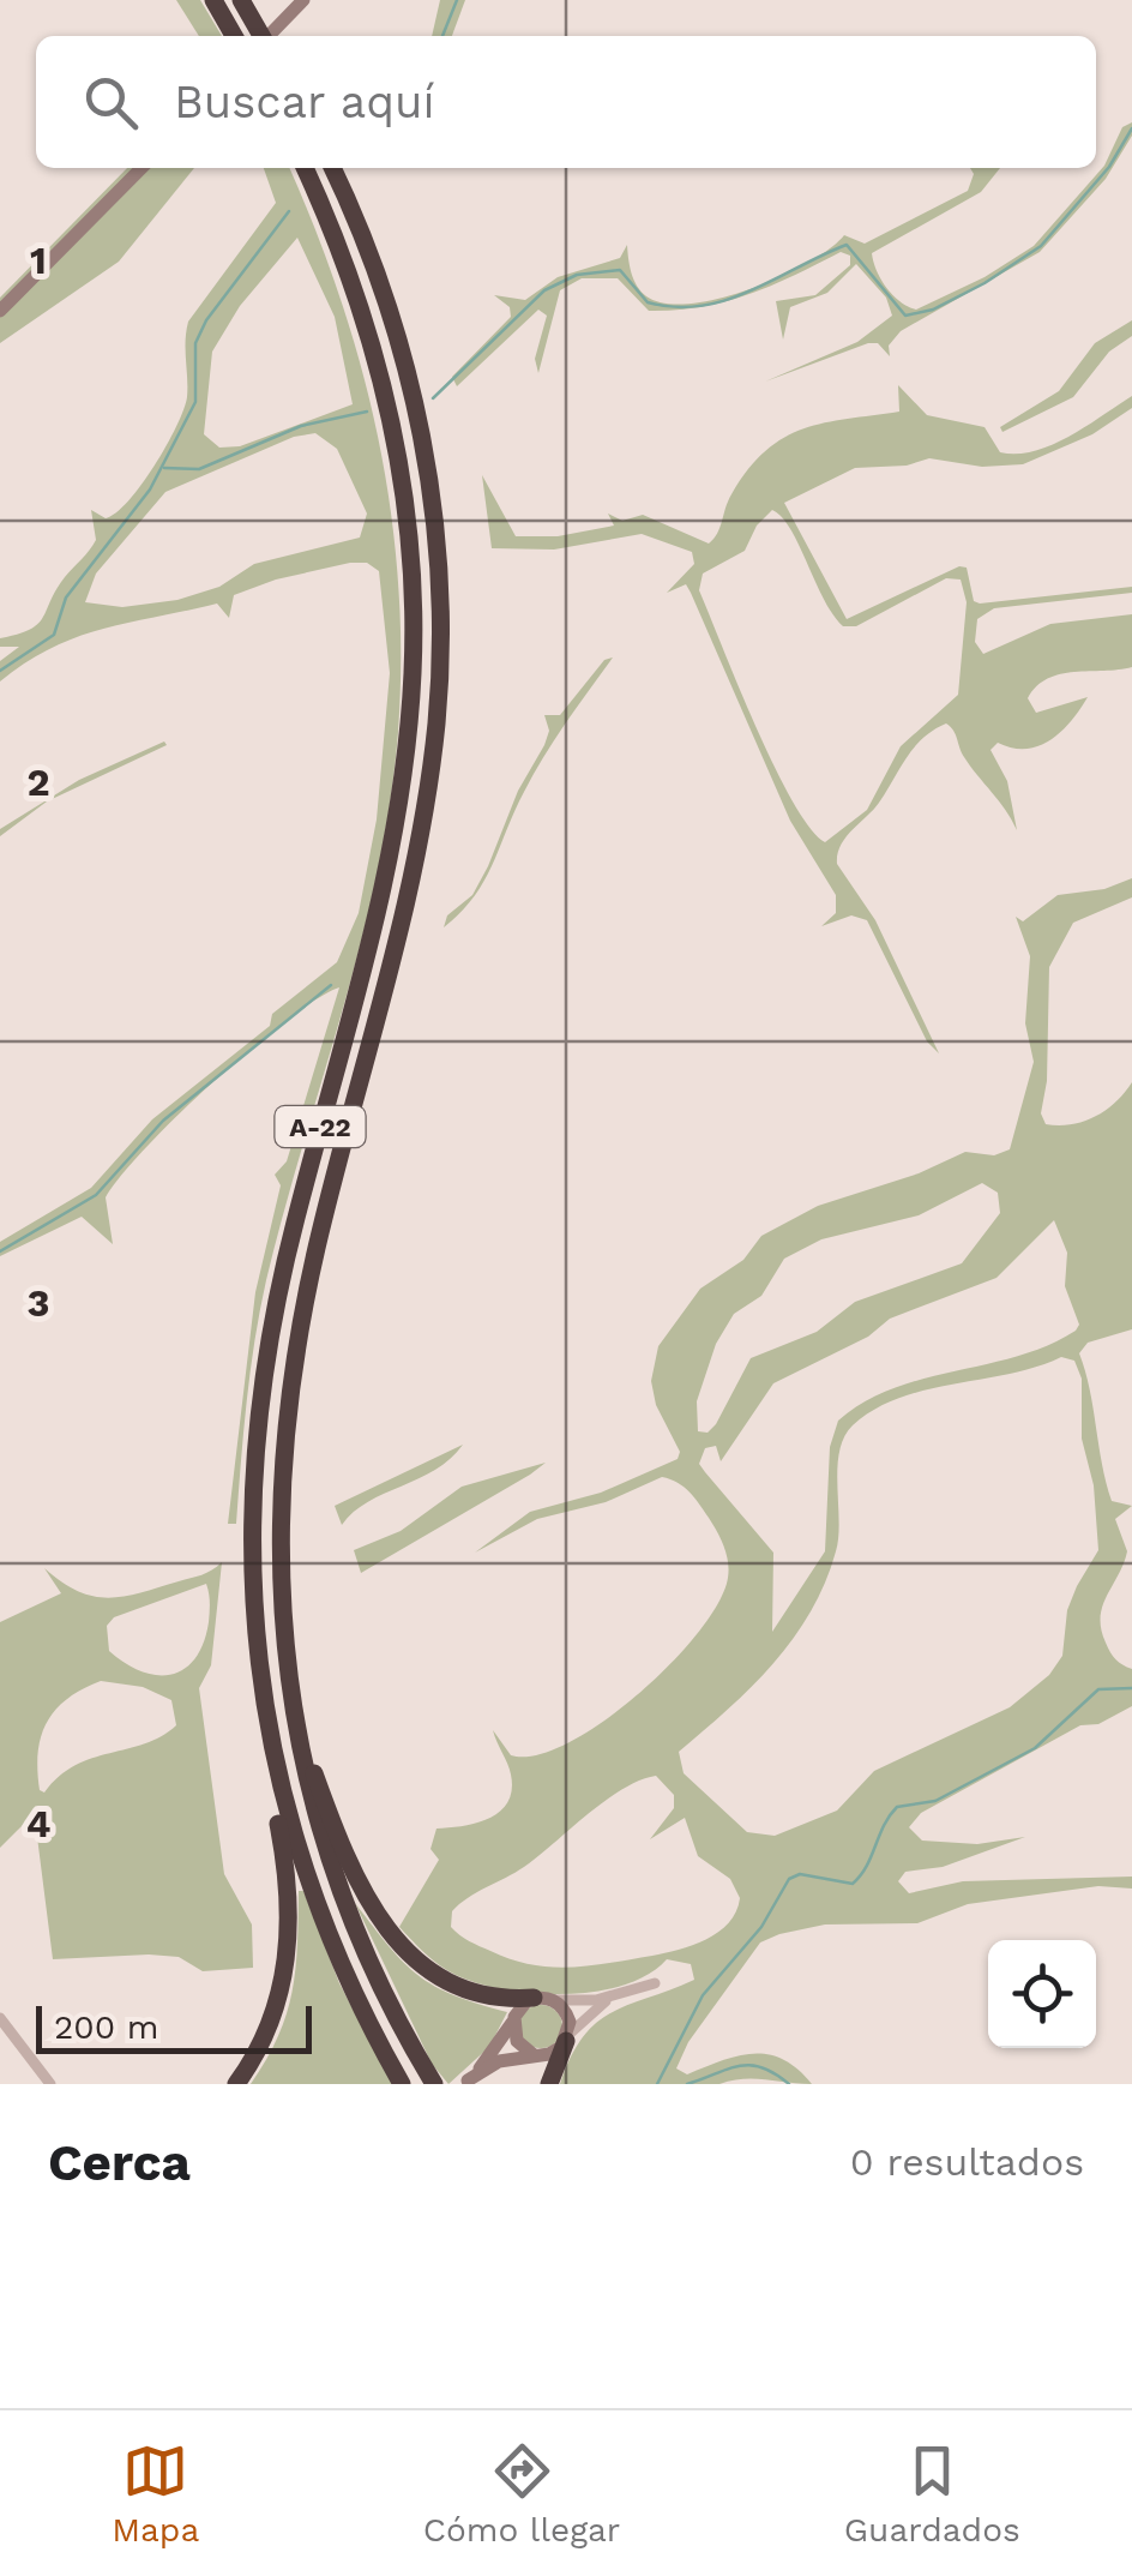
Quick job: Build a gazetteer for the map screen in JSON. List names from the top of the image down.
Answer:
{
  "streets": {
    "highway": ["A-22"]
  },
  "scale_bar": "200 m",
  "page": {
    "search": "Buscar aquí",
    "scale": "200 m",
    "heading": ["Cerca", "0 resultados"],
    "nav": ["Mapa", "Cómo llegar", "Guardados"]
  },
  "grid": {
    "rows": [
      "1",
      "2",
      "3",
      "4"
    ]
  }
}
